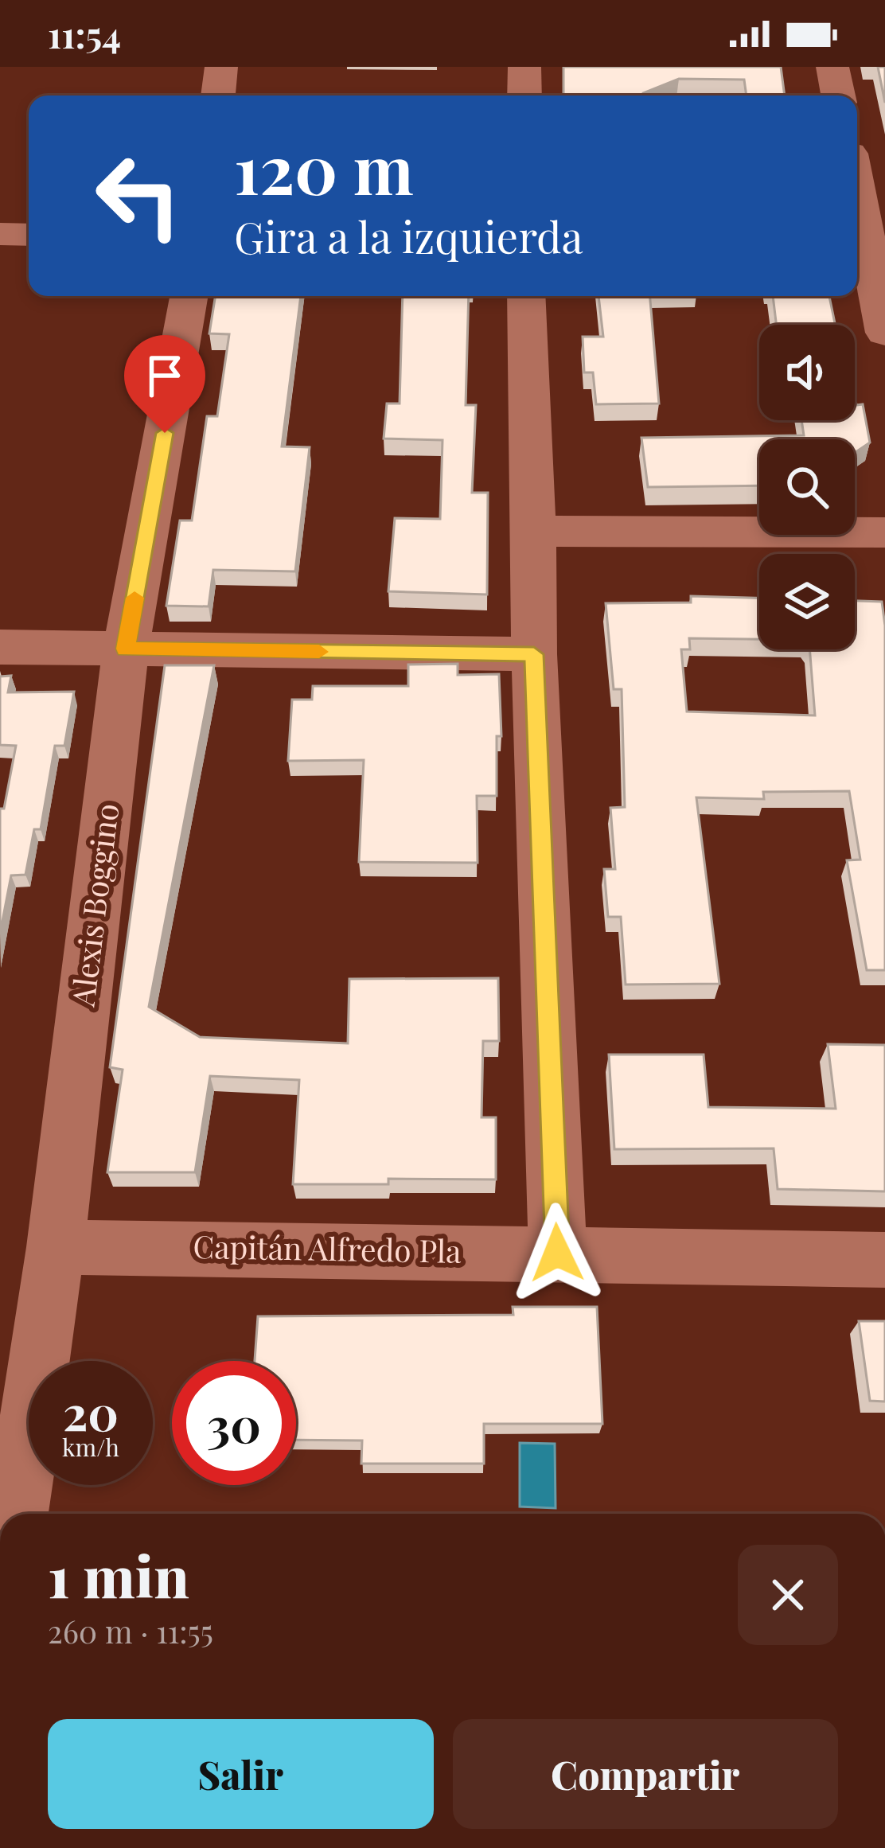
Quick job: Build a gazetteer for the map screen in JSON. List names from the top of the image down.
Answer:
{
  "streets": {
    "street": ["Alexis Boggino", "Capitán Alfredo Pla"]
  },
  "crossings": [
    ["Alexis Boggino", "Capitán Alfredo Pla"]
  ],
  "page": {
    "status": "11:54",
    "turn": ["120 m", "Gira a la izquierda"],
    "speed": "20 km/h",
    "limit": "30",
    "heading": ["1 min", "260 m · 11:55"],
    "buttons": ["Salir", "Compartir"]
  }
}
